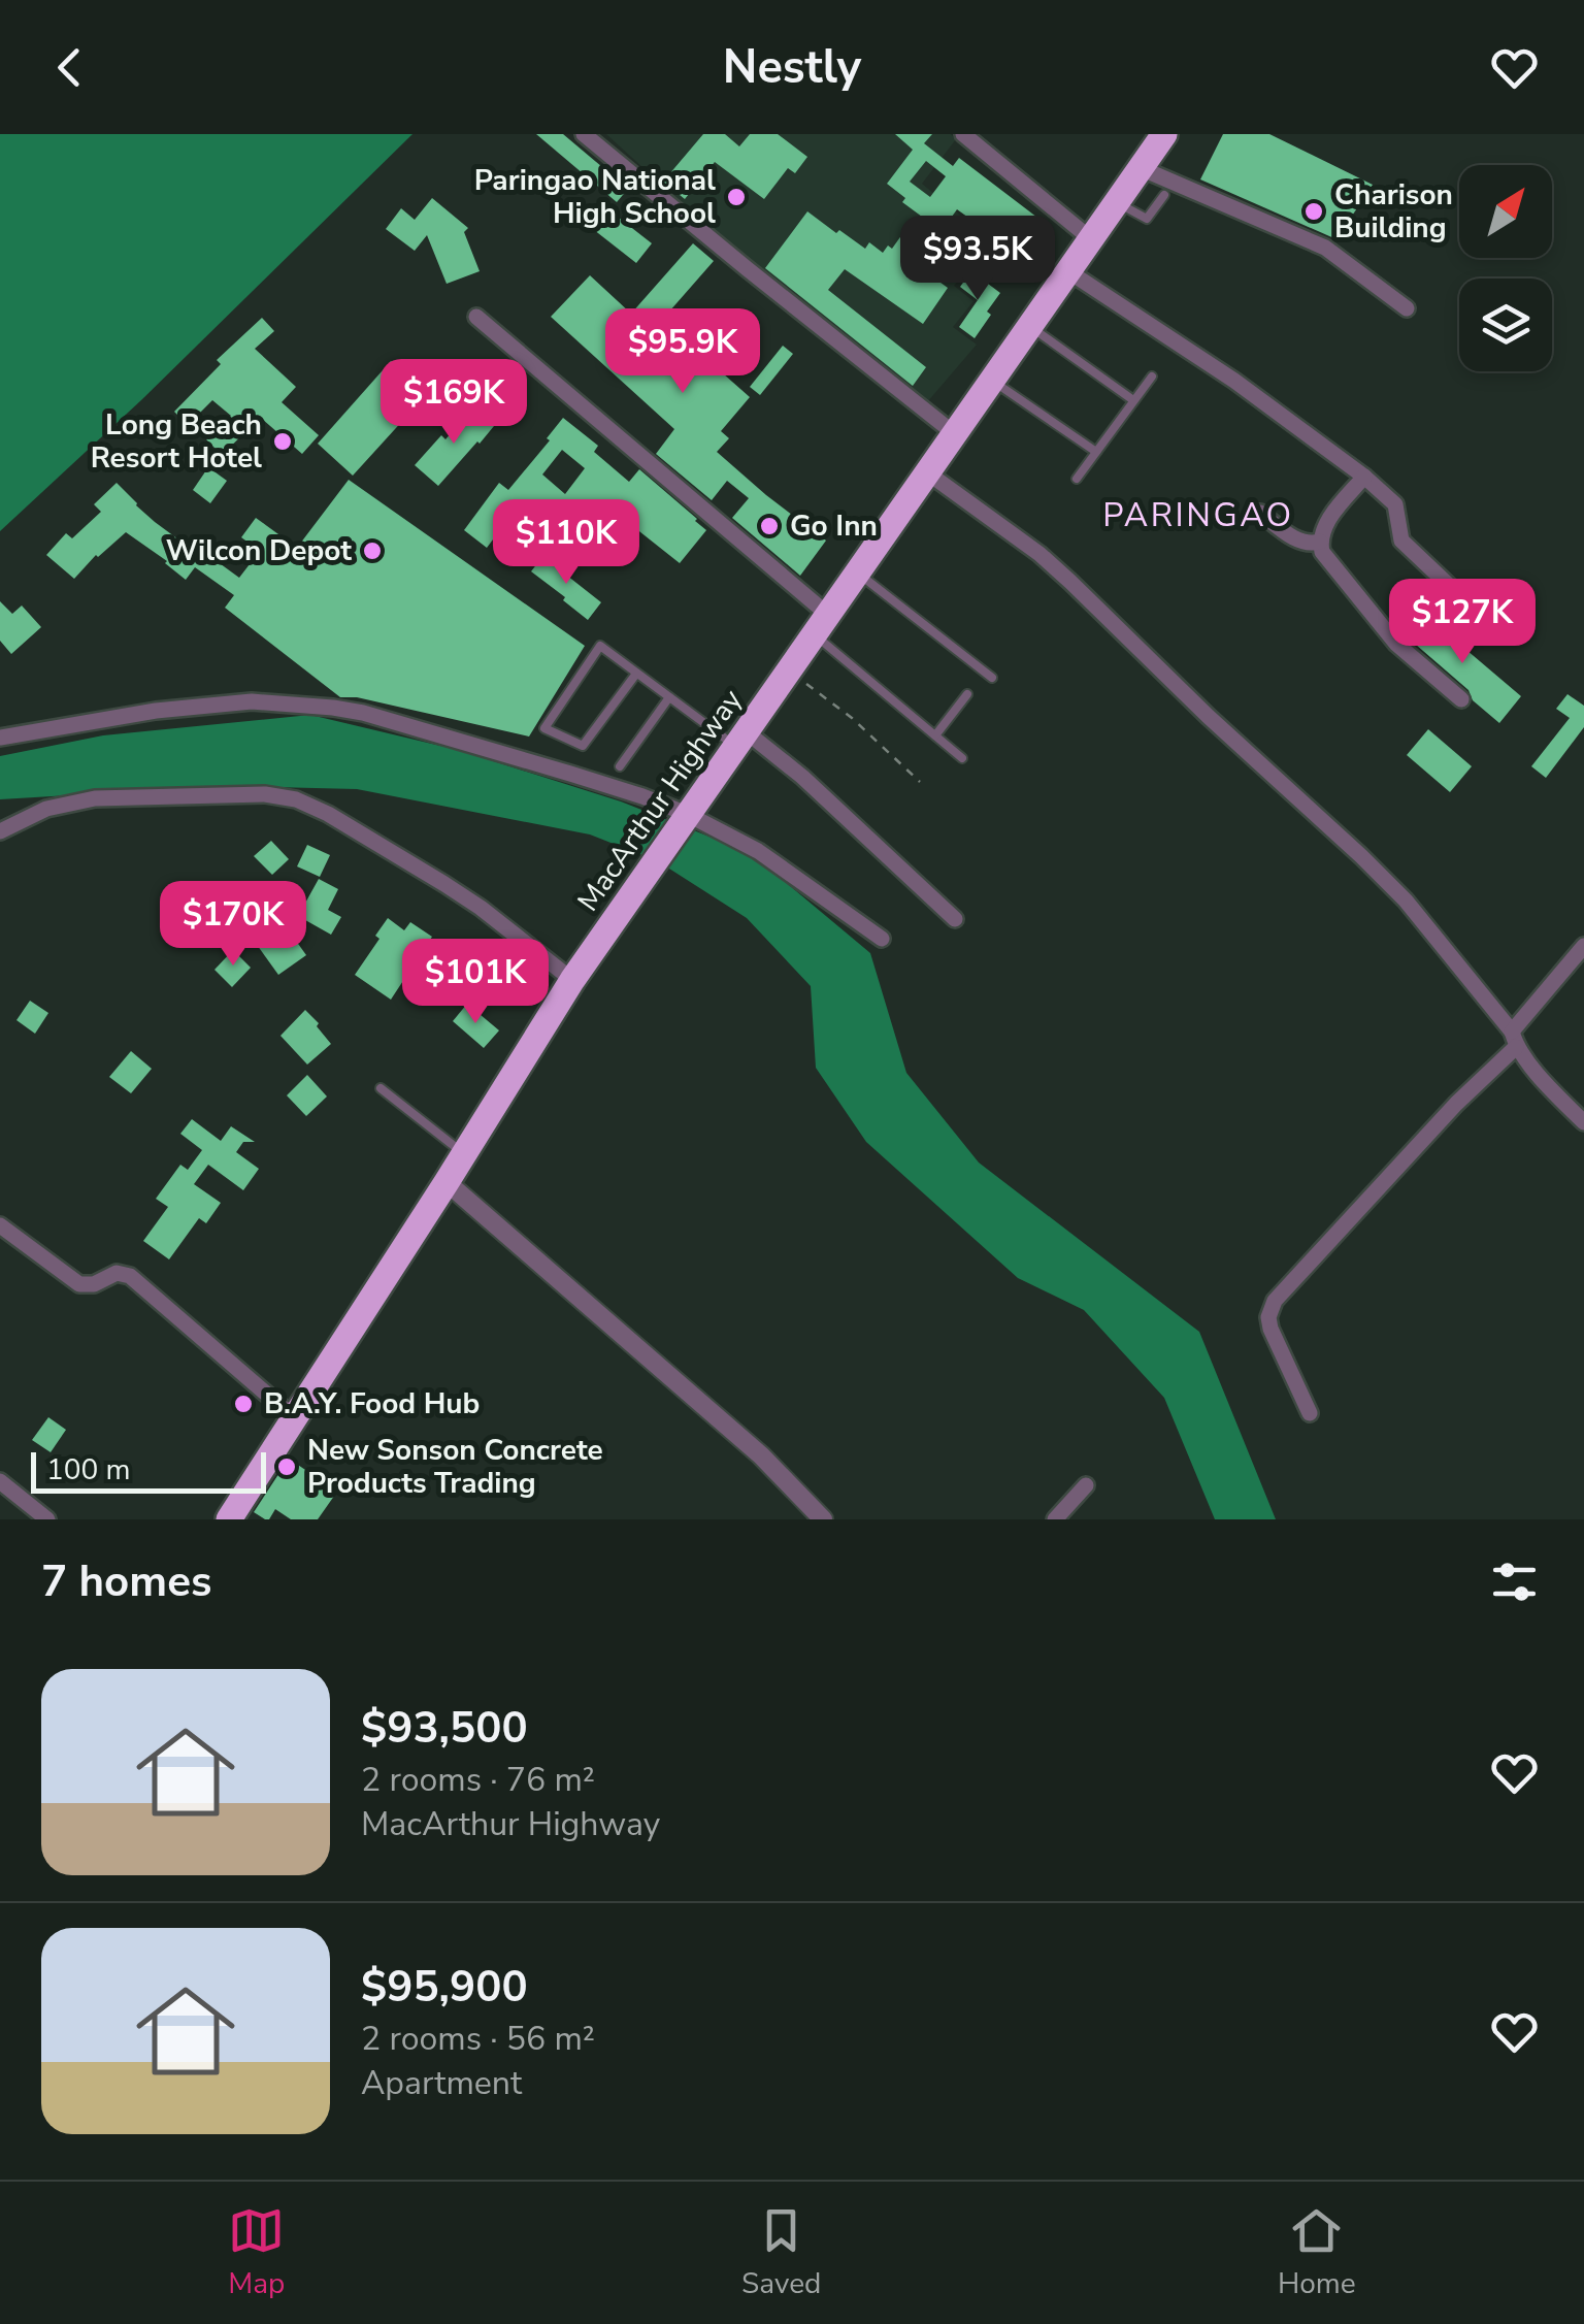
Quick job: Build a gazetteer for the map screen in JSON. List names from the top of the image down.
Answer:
{
  "streets": {
    "highway": ["MacArthur Highway"]
  },
  "districts": ["PARINGAO"],
  "places": [
    "Paringao National High School",
    "Charison Building",
    "Long Beach Resort Hotel",
    "Go Inn",
    "Wilcon Depot",
    "B.A.Y. Food Hub",
    "New Sonson Concrete Products Trading"
  ],
  "scale_bar": "100 m",
  "north": "top right",
  "page": {
    "header": "Nestly",
    "price": [
      "$93.5K",
      "$95.9K",
      "$169K",
      "$110K",
      "$127K",
      "$170K",
      "$101K"
    ],
    "scale": "100 m",
    "heading": "7 homes",
    "list": [
      {
        "name": "$93,500",
        "note": "2 rooms · 76 m² · MacArthur Highway"
      },
      {
        "name": "$95,900",
        "note": "2 rooms · 56 m² · Apartment"
      }
    ],
    "tabs": ["Map", "Saved", "Home"]
  }
}
